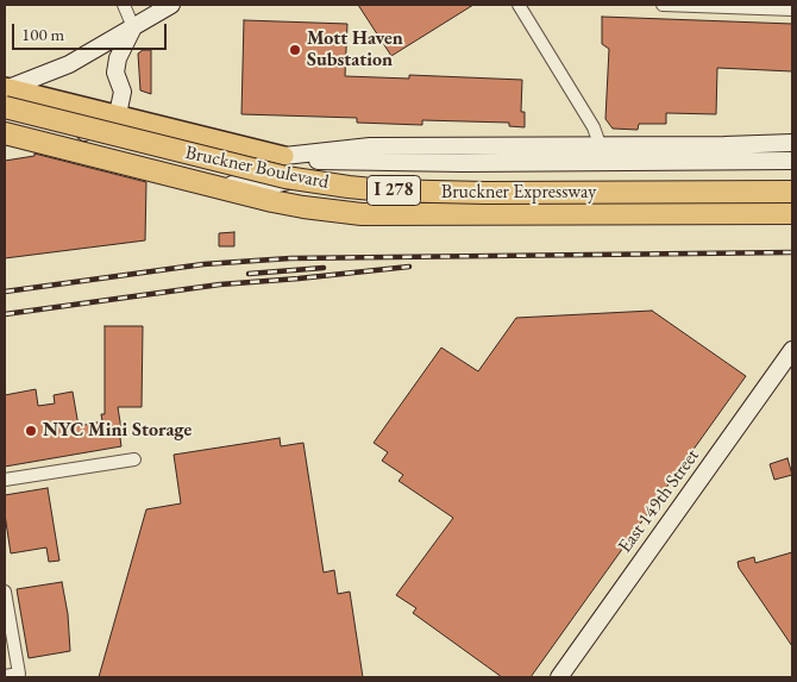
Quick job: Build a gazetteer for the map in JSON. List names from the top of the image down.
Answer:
{
  "streets": {
    "highway": ["I 278", "Bruckner Expressway"],
    "main road": ["Bruckner Boulevard", "East 149th Street"]
  },
  "crossings": [
    ["Bruckner Boulevard", "Bruckner Expressway"]
  ],
  "places": ["Mott Haven Substation", "NYC Mini Storage"],
  "scale_bar": "100 m"
}
